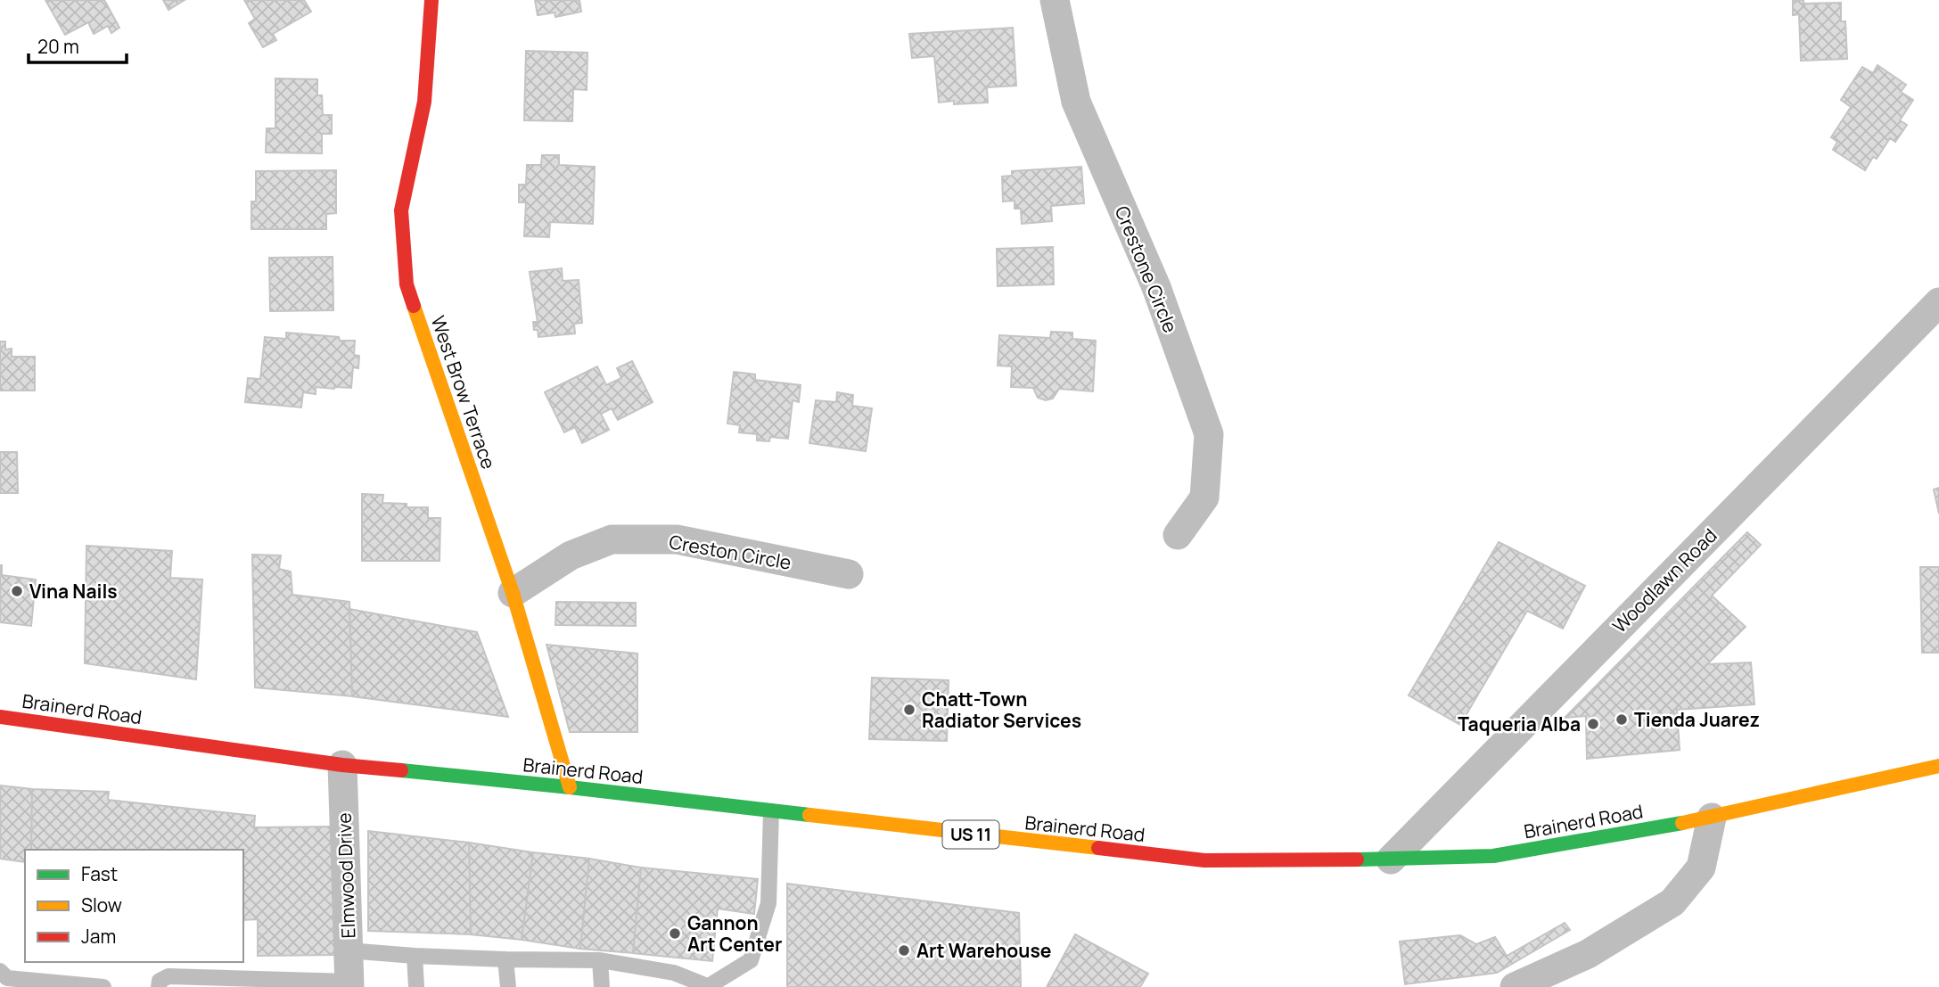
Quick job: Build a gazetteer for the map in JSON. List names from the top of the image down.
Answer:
{
  "streets": {
    "main road": ["West Brow Terrace", "Brainerd Road", "US 11"],
    "street": [
      "Crestone Circle",
      "Creston Circle",
      "Woodlawn Road",
      "Elmwood Drive"
    ]
  },
  "crossings": [
    ["West Brow Terrace", "Creston Circle"],
    ["West Brow Terrace", "Brainerd Road"],
    ["Woodlawn Road", "Brainerd Road"],
    ["Brainerd Road", "Elmwood Drive"]
  ],
  "places": [
    "Vina Nails",
    "Chatt-Town Radiator Services",
    "Tienda Juarez",
    "Taqueria Alba",
    "Gannon Art Center",
    "Art Warehouse"
  ],
  "legend": ["Fast", "Slow", "Jam"],
  "scale_bar": "20 m"
}
